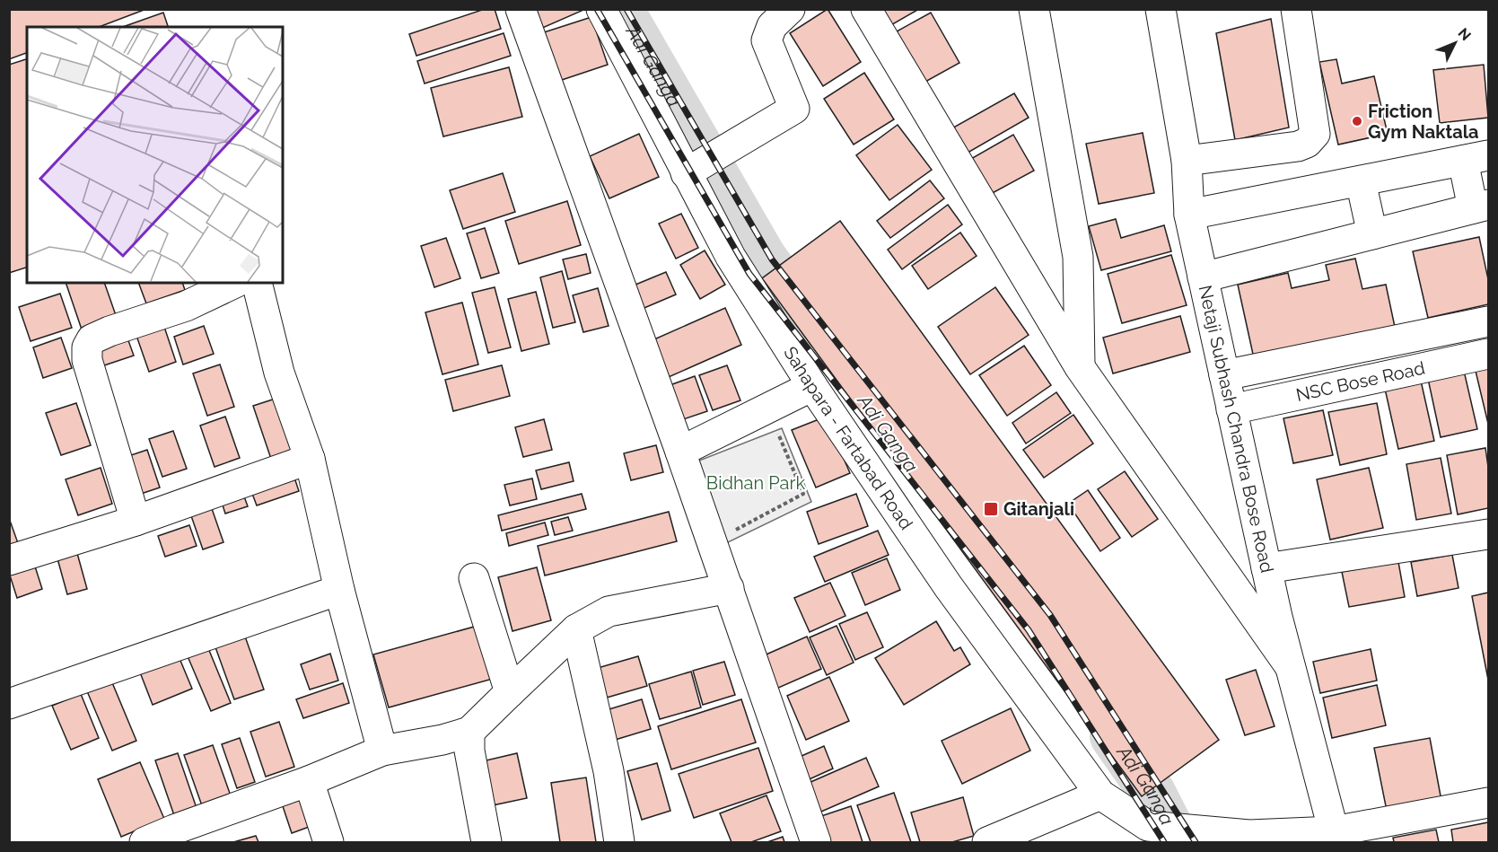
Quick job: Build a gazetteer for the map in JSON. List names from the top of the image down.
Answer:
{
  "streets": {
    "street": ["NSC Bose Road", "Netaji Subhash Chandra Bose Road", "Sahapara - Fartabad Road"]
  },
  "crossings": [
    ["NSC Bose Road", "Netaji Subhash Chandra Bose Road"]
  ],
  "water": ["Adi Ganga"],
  "parks": ["Bidhan Park"],
  "places": {
    "other": ["Friction Gym Naktala"],
    "transit": ["Gitanjali"]
  },
  "north": "top right"
}
